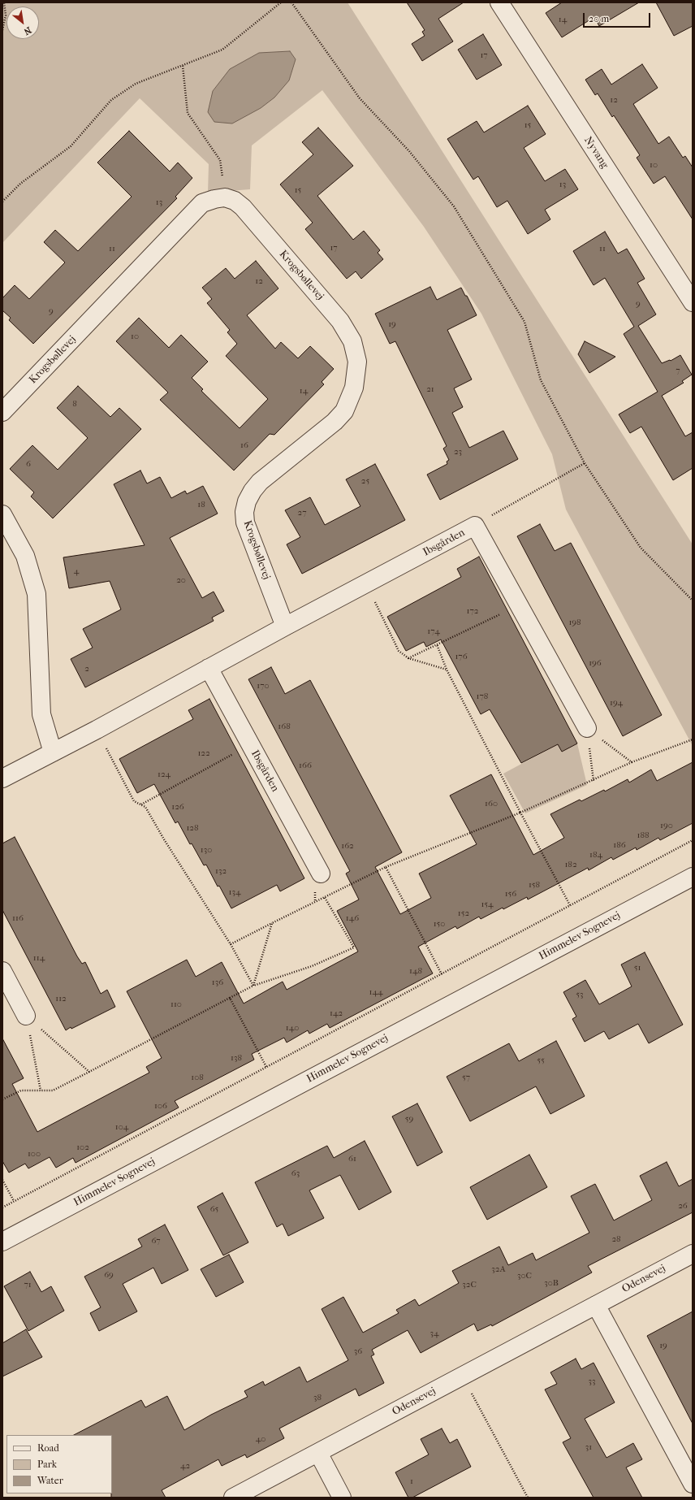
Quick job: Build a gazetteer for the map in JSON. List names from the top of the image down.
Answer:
{
  "streets": {
    "street": [
      "Nyvang",
      "Krogsbøllevej",
      "Ibsgården",
      "Himmelev Sognevej",
      "Odensevej"
    ]
  },
  "crossings": [
    ["Krogsbøllevej", "Ibsgården"]
  ],
  "house_numbers": [
    "14",
    "17",
    "12",
    "15",
    "10",
    "13",
    "15",
    "13",
    "17",
    "11",
    "11",
    "12",
    "9",
    "9",
    "19",
    "10",
    "7",
    "21",
    "14",
    "8",
    "16",
    "23",
    "6",
    "25",
    "18",
    "27",
    "4",
    "20",
    "172",
    "198",
    "174",
    "176",
    "196",
    "2",
    "170",
    "178",
    "194",
    "168",
    "122",
    "166",
    "124",
    "160",
    "126",
    "190",
    "128",
    "188",
    "186",
    "162",
    "130",
    "184",
    "182",
    "132",
    "158",
    "134",
    "156",
    "154",
    "152",
    "116",
    "146",
    "150",
    "114",
    "51",
    "148",
    "136",
    "144",
    "53",
    "112",
    "110",
    "142",
    "140",
    "138",
    "55",
    "108",
    "57",
    "106",
    "59",
    "104",
    "102",
    "100",
    "61",
    "63",
    "26",
    "65",
    "28",
    "67",
    "32A",
    "69",
    "30C",
    "30B",
    "71",
    "32C",
    "34",
    "19",
    "36",
    "33",
    "38",
    "40",
    "31",
    "42",
    "1"
  ],
  "legend": ["Road", "Park", "Water"],
  "scale_bar": "20 m",
  "north": "bottom right"
}
